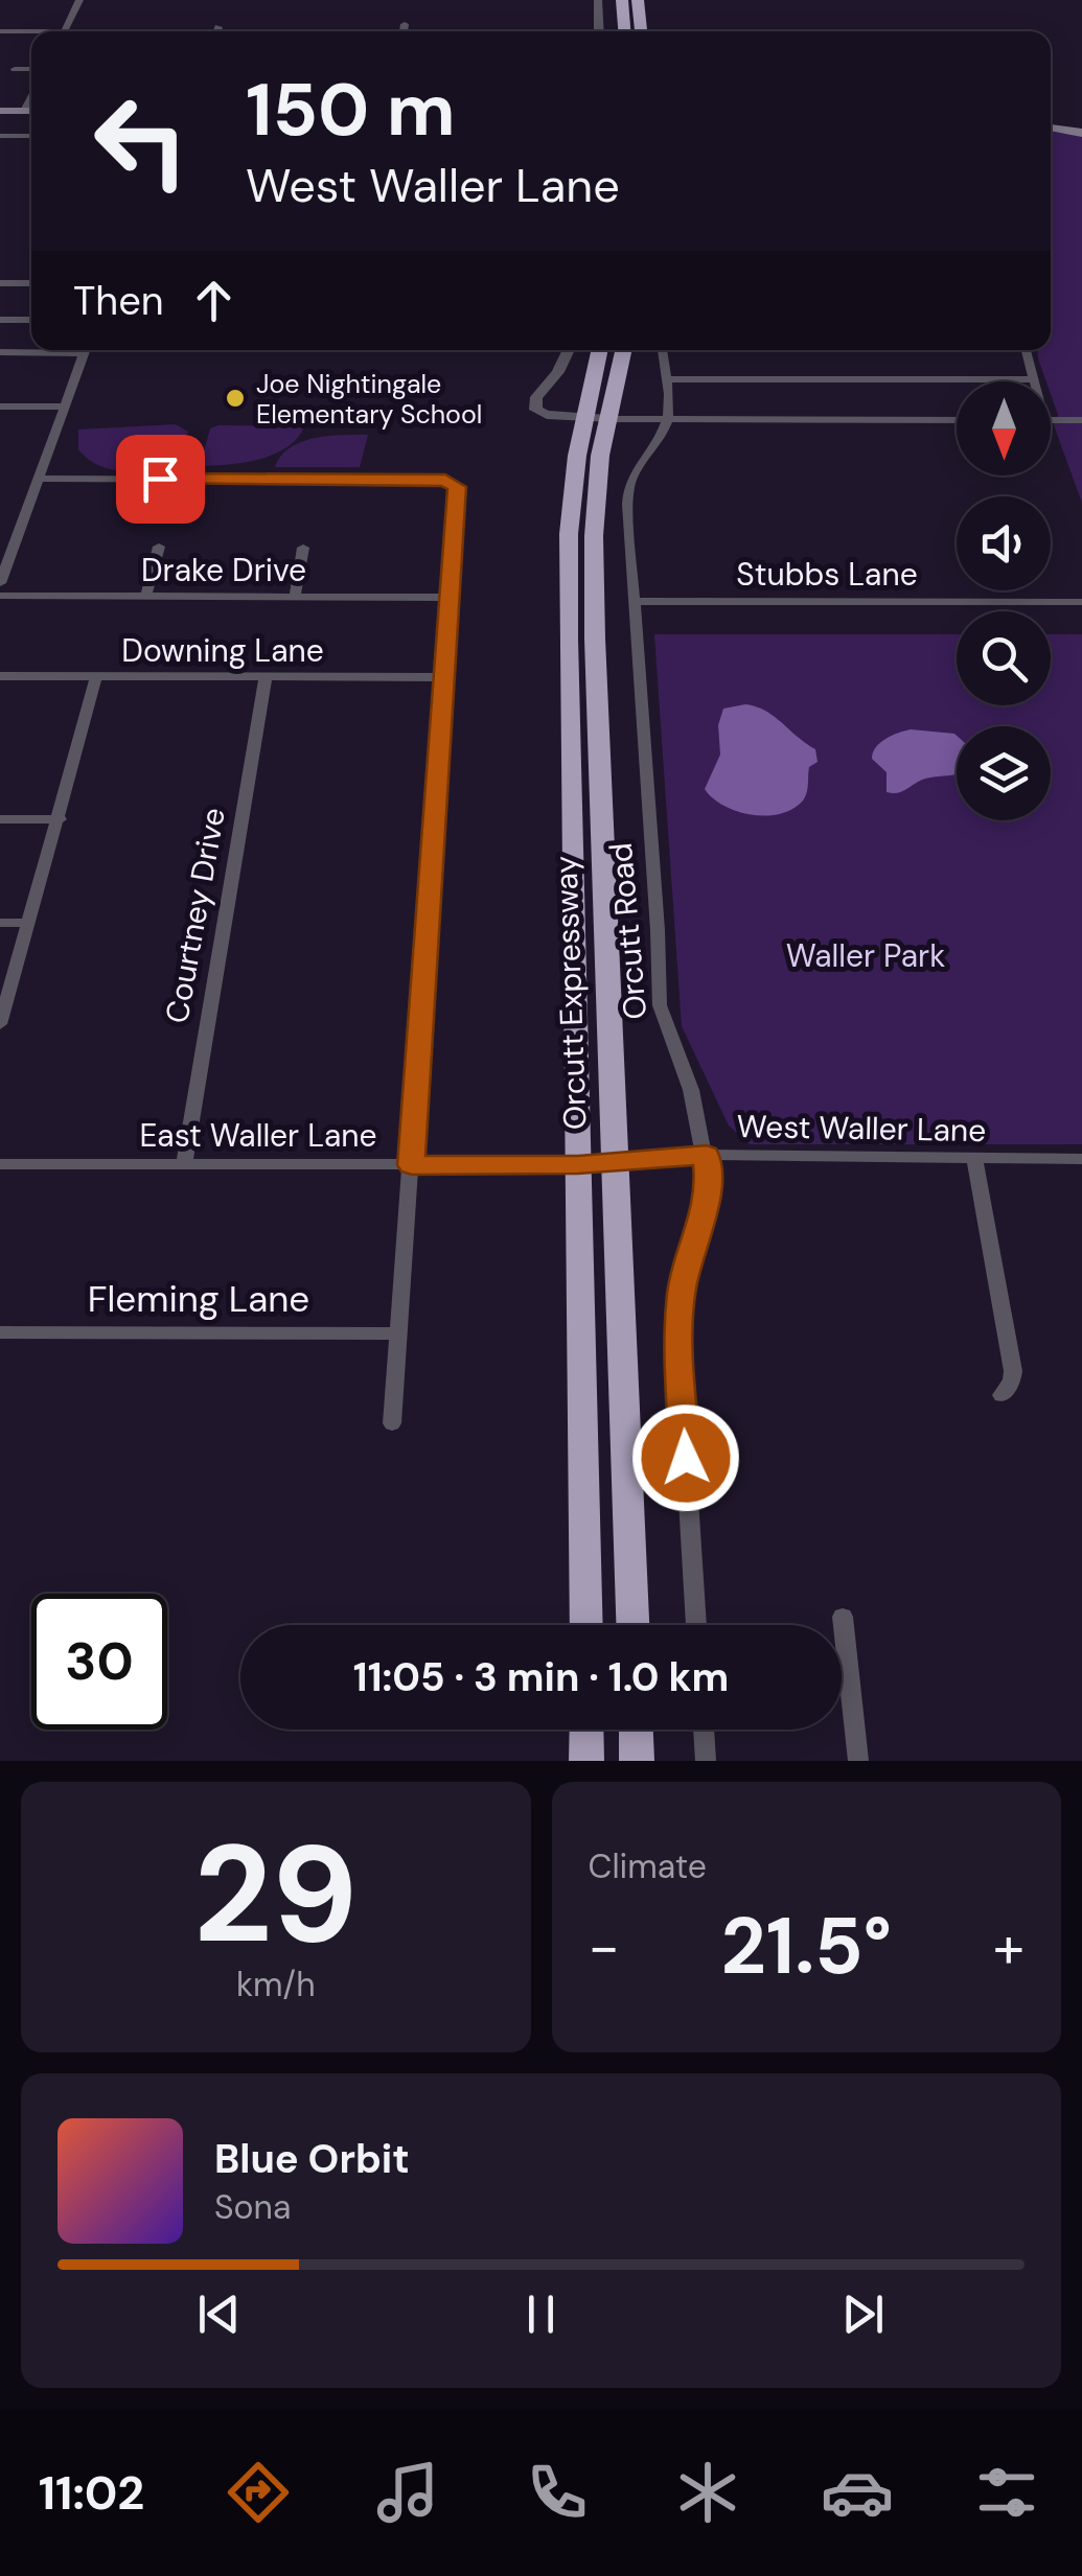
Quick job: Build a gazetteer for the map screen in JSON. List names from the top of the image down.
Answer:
{
  "streets": {
    "highway": ["Orcutt Expressway"],
    "street": [
      "Drake Drive",
      "Stubbs Lane",
      "Downing Lane",
      "Courtney Drive",
      "Orcutt Road",
      "West Waller Lane",
      "East Waller Lane",
      "Fleming Lane"
    ]
  },
  "crossings": [
    ["Stubbs Lane", "Orcutt Road"],
    ["Downing Lane", "Courtney Drive"],
    ["Courtney Drive", "East Waller Lane"],
    ["Orcutt Road", "West Waller Lane"],
    ["Orcutt Expressway", "West Waller Lane"],
    ["Orcutt Expressway", "East Waller Lane"],
    ["West Waller Lane", "East Waller Lane"]
  ],
  "parks": ["Waller Park"],
  "places": ["Joe Nightingale Elementary School"],
  "north": "bottom",
  "page": {
    "turn": ["150 m", "West Waller Lane"],
    "then": "Then",
    "limit": "30",
    "trip": "11:05 · 3 min · 1.0 km",
    "tile": [
      ["29", "km/h"],
      "Climate"
    ],
    "heat": ["−", "21.5°", "+"],
    "song": ["Blue Orbit", "Sona"],
    "tabs": "11:02"
  }
}
